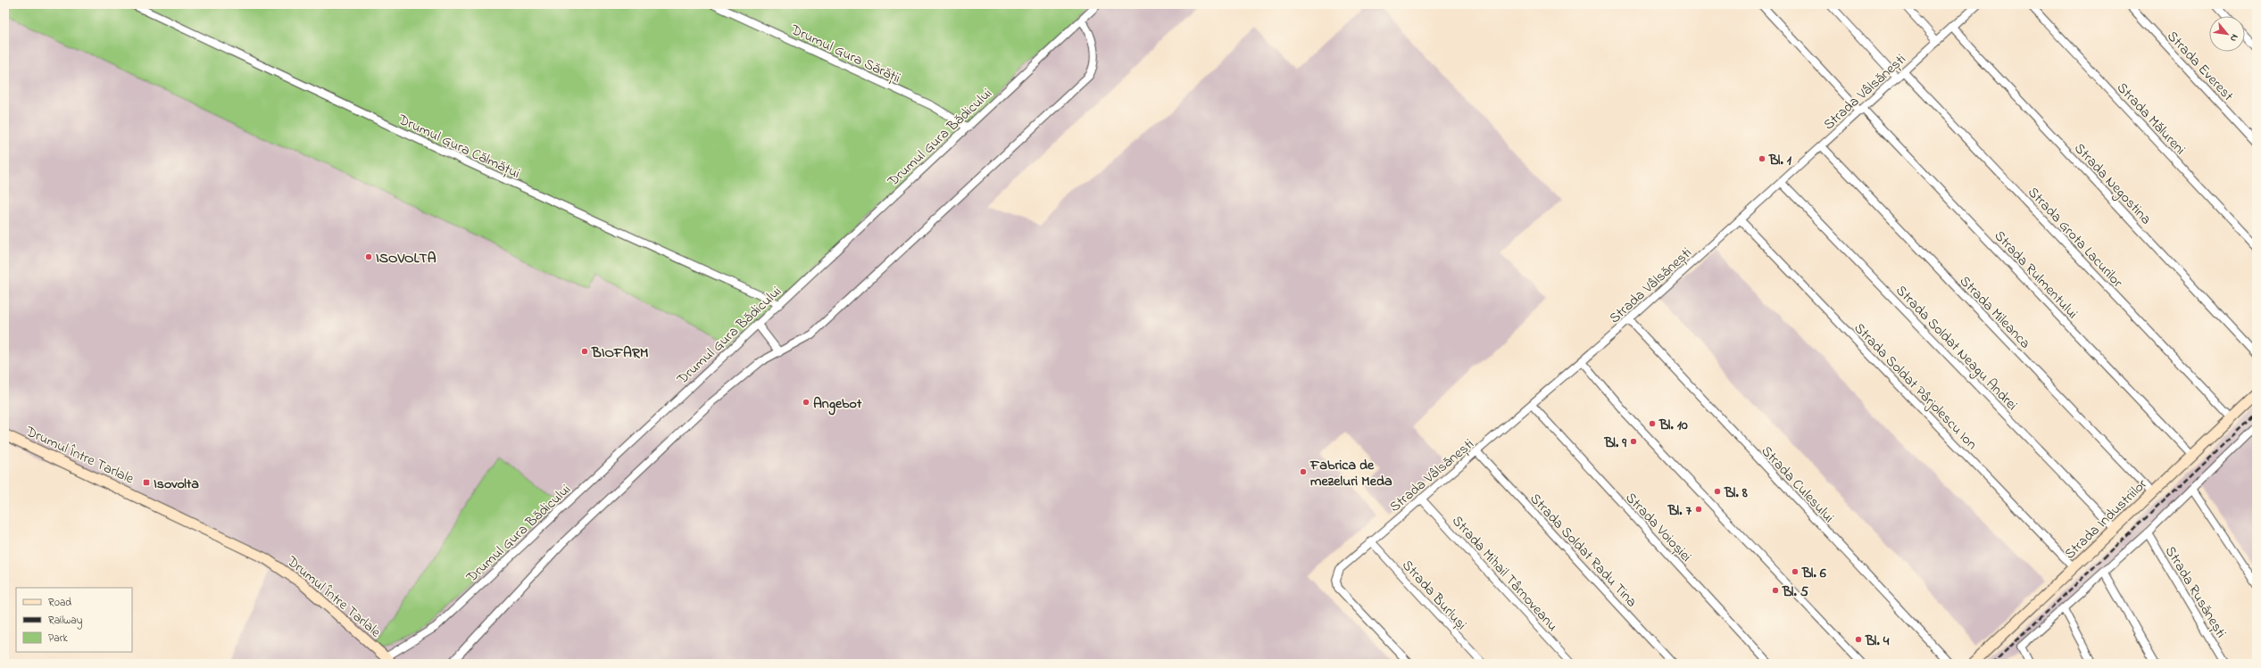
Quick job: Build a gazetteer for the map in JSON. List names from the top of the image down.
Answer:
{
  "streets": {
    "main road": ["Drumul Între Tarlale", "Strada Industriilor"],
    "street": [
      "Drumul Gura Sărății",
      "Strada Everest",
      "Strada Vâlsănești",
      "Strada Mălureni",
      "Drumul Gura Bădicului",
      "Drumul Gura Călmățui",
      "Strada Negostina",
      "Strada Grota Lacurilor",
      "Strada Rulmentului",
      "Strada Mileanca",
      "Strada Soldat Neagu Andrei",
      "Strada Soldat Pârjolescu Ion",
      "Strada Culesului",
      "Strada Voioșiei",
      "Strada Soldat Radu Tina",
      "Strada Mihail Târnoveanu",
      "Strada Rusănești",
      "Strada Burluși"
    ]
  },
  "crossings": [
    ["Drumul Gura Sărății", "Drumul Gura Bădicului"],
    ["Strada Vâlsănești", "Strada Negostina"],
    ["Strada Vâlsănești", "Strada Grota Lacurilor"],
    ["Strada Vâlsănești", "Strada Rulmentului"],
    ["Strada Vâlsănești", "Strada Mileanca"],
    ["Strada Vâlsănești", "Strada Soldat Neagu Andrei"],
    ["Strada Vâlsănești", "Strada Soldat Pârjolescu Ion"],
    ["Strada Vâlsănești", "Strada Culesului"],
    ["Strada Vâlsănești", "Strada Voioșiei"],
    ["Strada Vâlsănești", "Strada Soldat Radu Tina"],
    ["Strada Vâlsănești", "Strada Mihail Târnoveanu"],
    ["Strada Vâlsănești", "Strada Burluși"],
    ["Drumul Gura Bădicului", "Drumul Gura Călmățui"],
    ["Drumul Gura Bădicului", "Drumul Între Tarlale"],
    ["Strada Grota Lacurilor", "Strada Industriilor"],
    ["Strada Rulmentului", "Strada Industriilor"],
    ["Strada Mileanca", "Strada Industriilor"],
    ["Strada Soldat Neagu Andrei", "Strada Industriilor"],
    ["Strada Soldat Pârjolescu Ion", "Strada Industriilor"]
  ],
  "places": {
    "other": [
      "Bl. 1",
      "ISOVOLTA",
      "BIOFARM",
      "Angebot",
      "Bl. 10",
      "Bl. 9",
      "Fabrica de mezeluri Meda",
      "Bl. 8",
      "Bl. 7",
      "Bl. 6",
      "Bl. 5",
      "Bl. 4"
    ],
    "transit": ["Isovolta"]
  },
  "legend": ["Road", "Railway", "Park"],
  "north": "bottom right"
}
